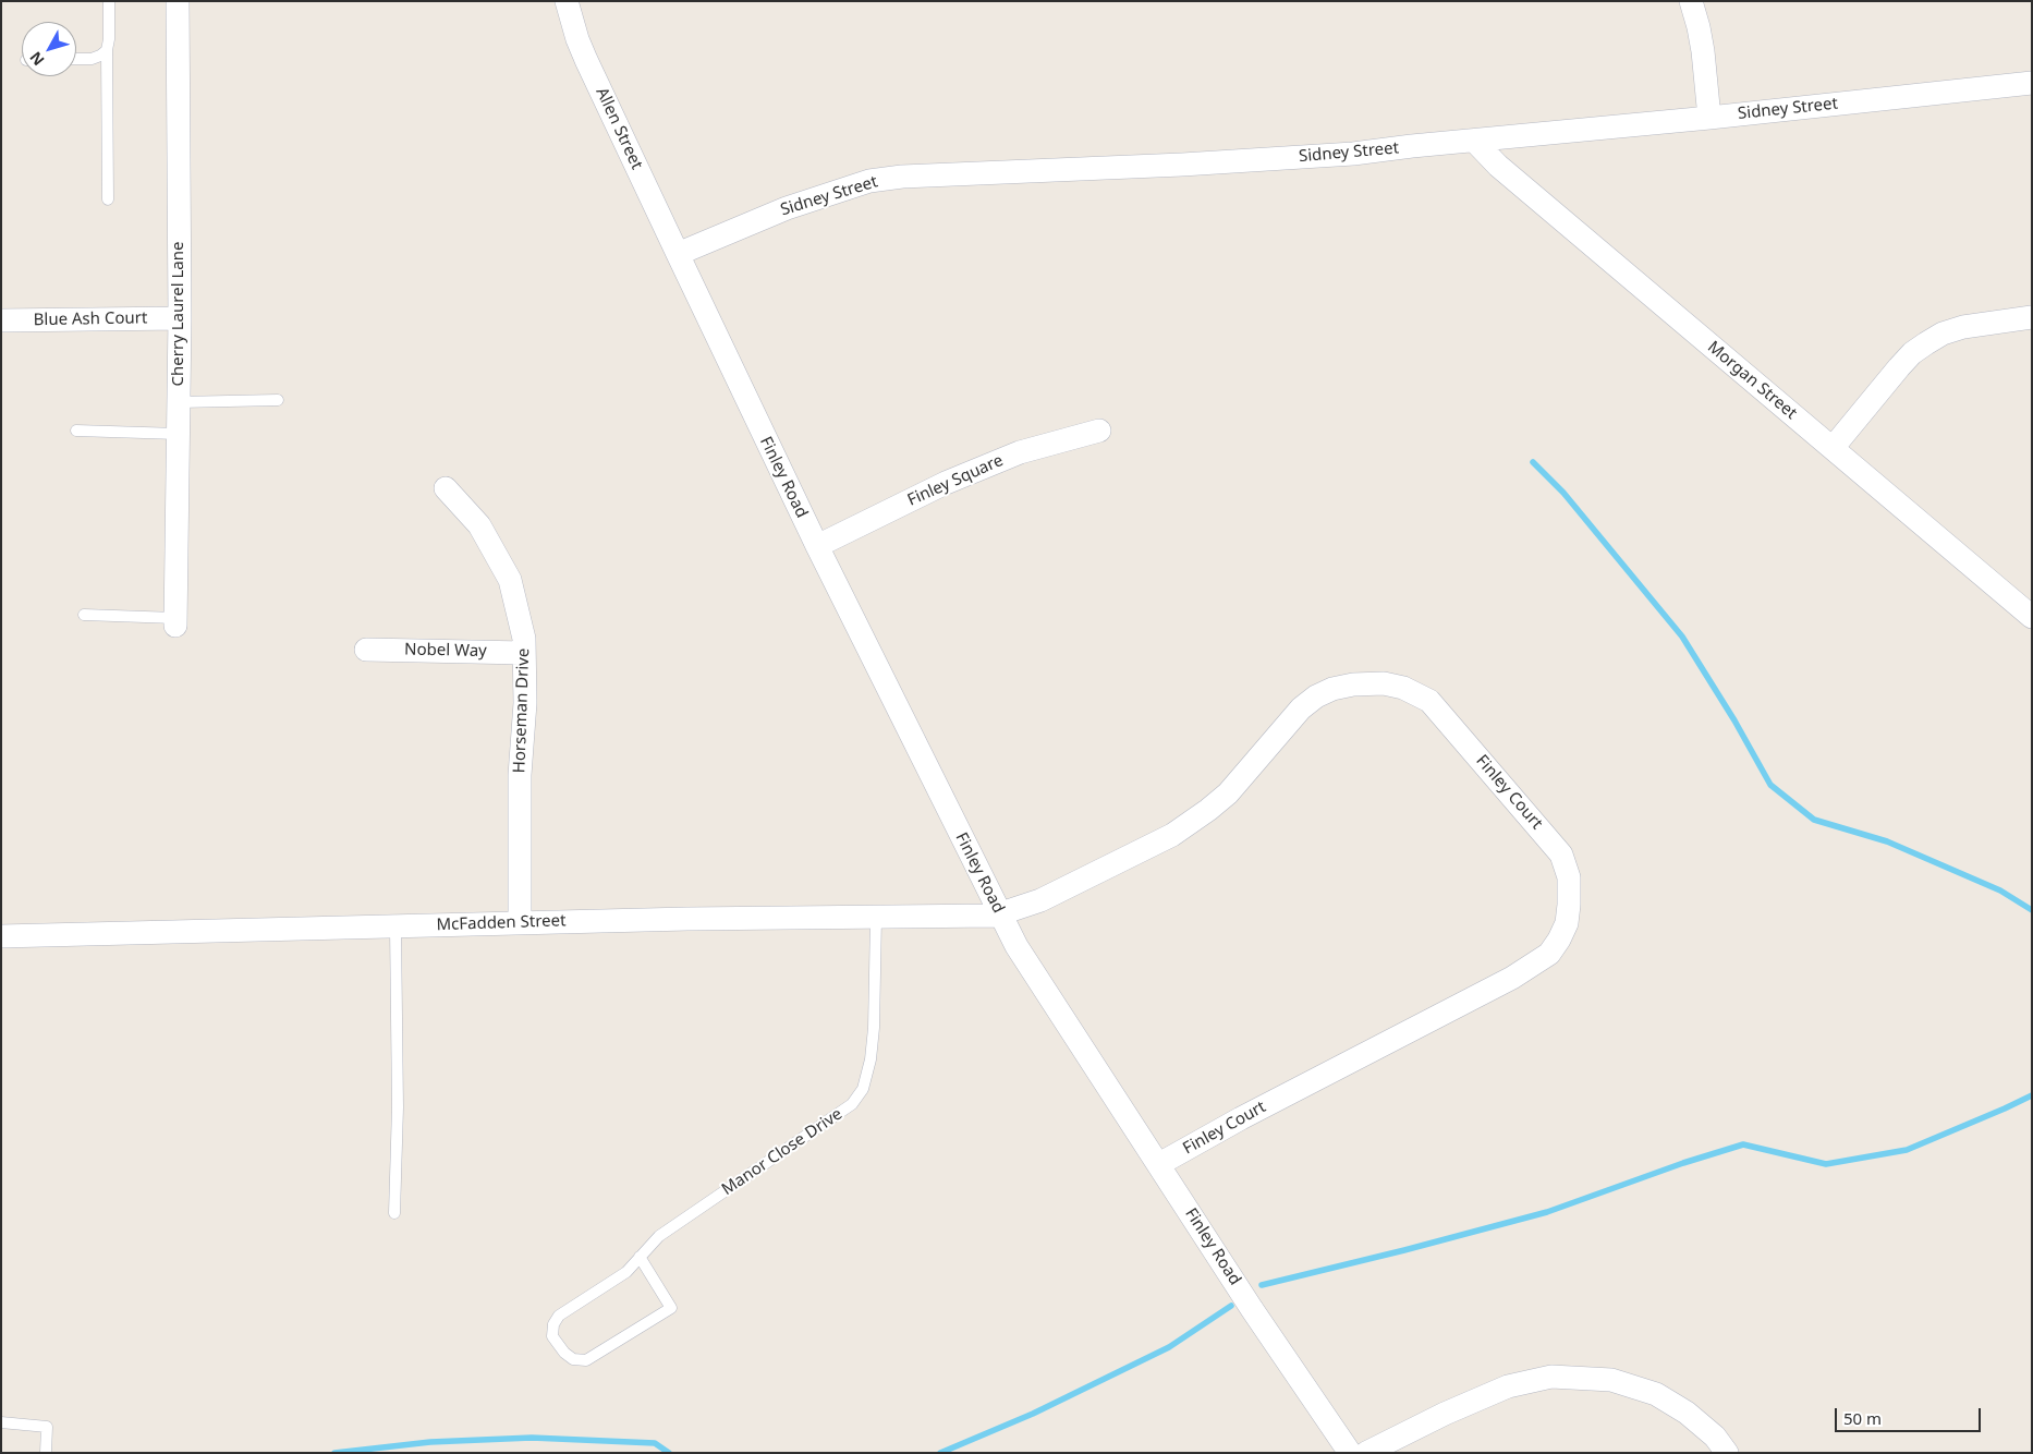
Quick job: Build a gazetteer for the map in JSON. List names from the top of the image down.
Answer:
{
  "streets": {
    "street": [
      "Sidney Street",
      "Allen Street",
      "Cherry Laurel Lane",
      "Blue Ash Court",
      "Morgan Street",
      "Finley Road",
      "Finley Square",
      "Nobel Way",
      "Horseman Drive",
      "Finley Court",
      "McFadden Street"
    ],
    "lane": ["Manor Close Drive"]
  },
  "crossings": [
    ["Sidney Street", "Allen Street"],
    ["Sidney Street", "Morgan Street"],
    ["Sidney Street", "Finley Road"],
    ["Allen Street", "Finley Road"],
    ["Cherry Laurel Lane", "Blue Ash Court"],
    ["Finley Road", "Finley Square"],
    ["Finley Road", "Finley Court"],
    ["Finley Road", "McFadden Street"],
    ["Nobel Way", "Horseman Drive"],
    ["Horseman Drive", "McFadden Street"],
    ["Finley Court", "McFadden Street"],
    ["McFadden Street", "Manor Close Drive"]
  ],
  "scale_bar": "50 m",
  "north": "bottom left"
}
